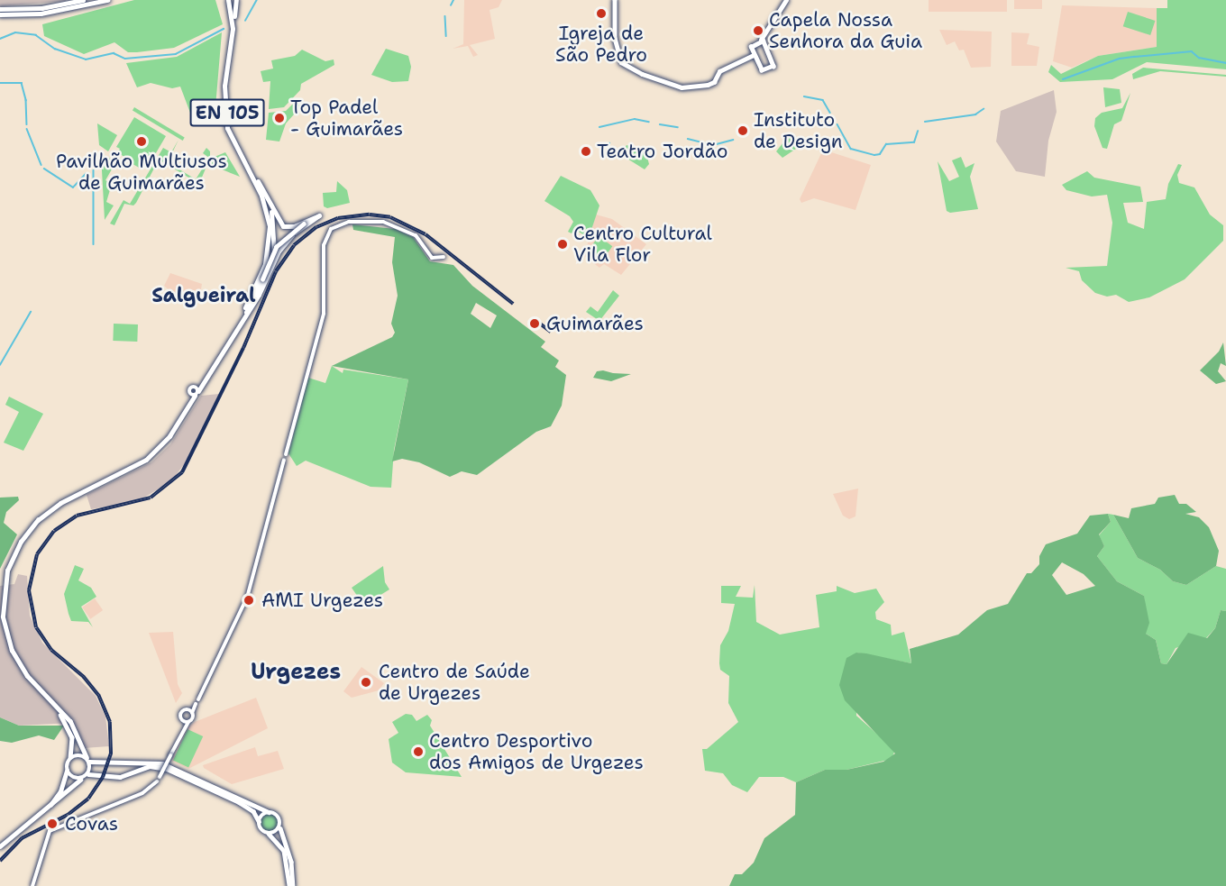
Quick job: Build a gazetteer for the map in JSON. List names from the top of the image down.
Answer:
{
  "streets": {
    "highway": ["EN 105"]
  },
  "districts": ["Salgueiral", "Urgezes"],
  "places": [
    "Igreja de São Pedro",
    "Capela Nossa Senhora da Guia",
    "Top Padel - Guimarães",
    "Instituto de Design",
    "Pavilhão Multiusos de Guimarães",
    "Teatro Jordão",
    "Centro Cultural Vila Flor",
    "Guimarães",
    "AMI Urgezes",
    "Centro de Saúde de Urgezes",
    "Centro Desportivo dos Amigos de Urgezes",
    "Covas"
  ]
}
